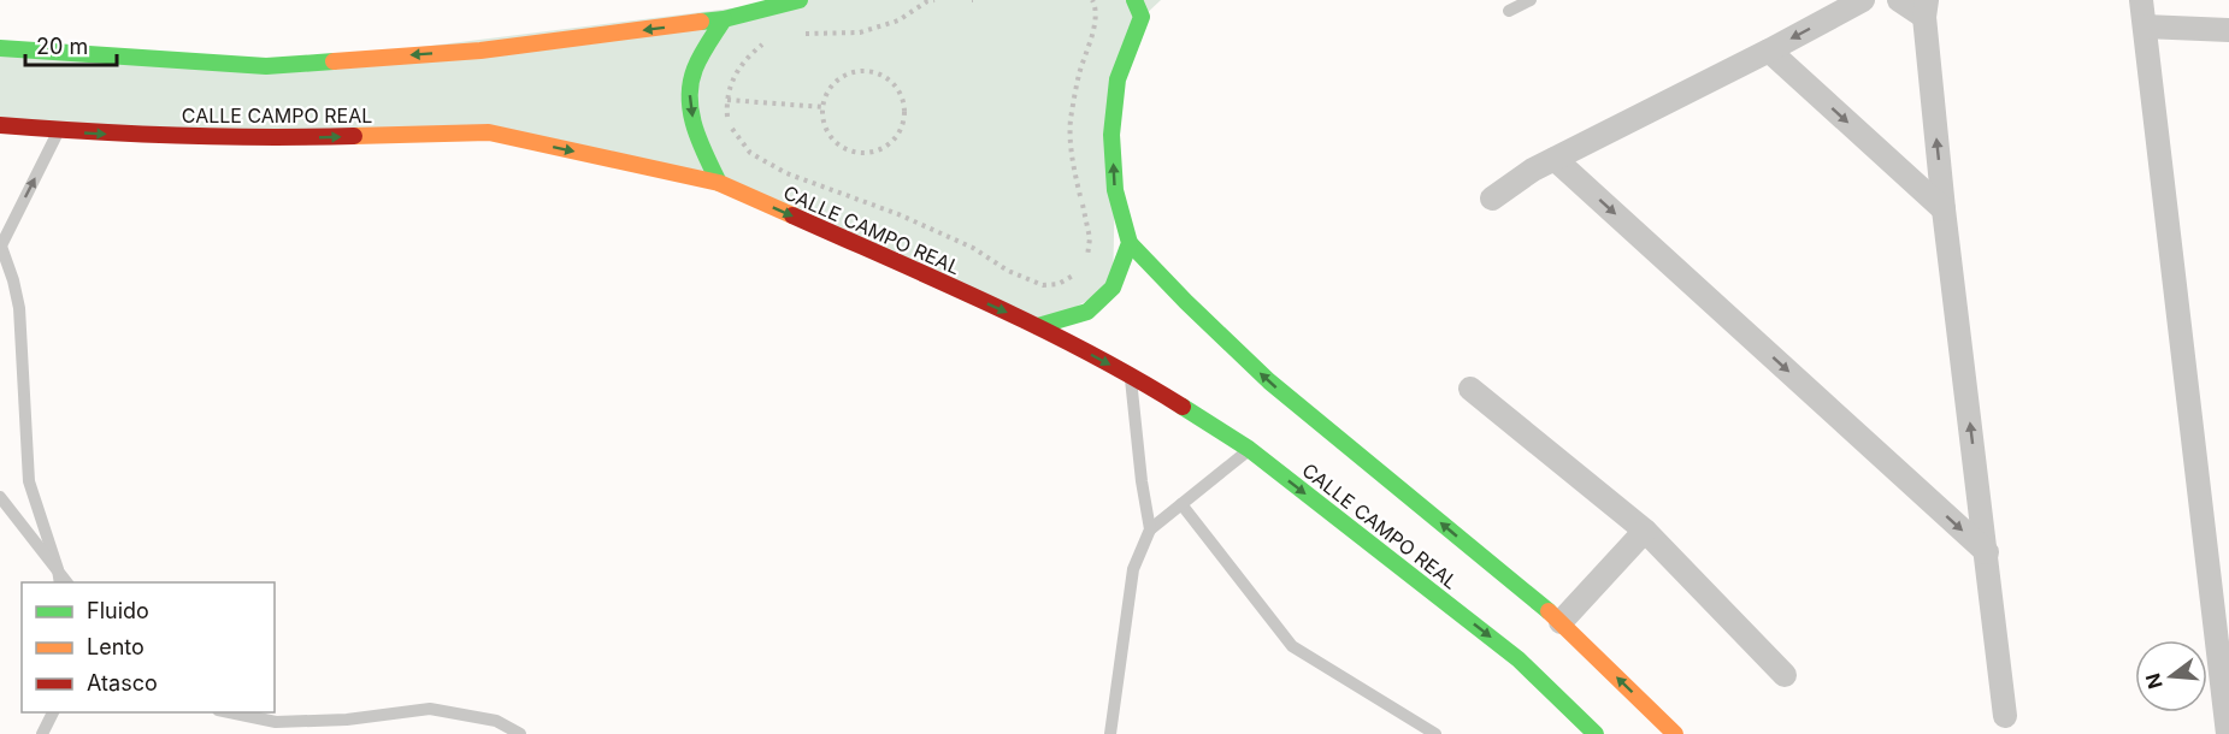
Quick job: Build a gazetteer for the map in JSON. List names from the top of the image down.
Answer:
{
  "streets": {
    "street": ["CALLE CAMPO REAL"]
  },
  "legend": ["Fluido", "Lento", "Atasco"],
  "scale_bar": "20 m",
  "north": "left"
}
